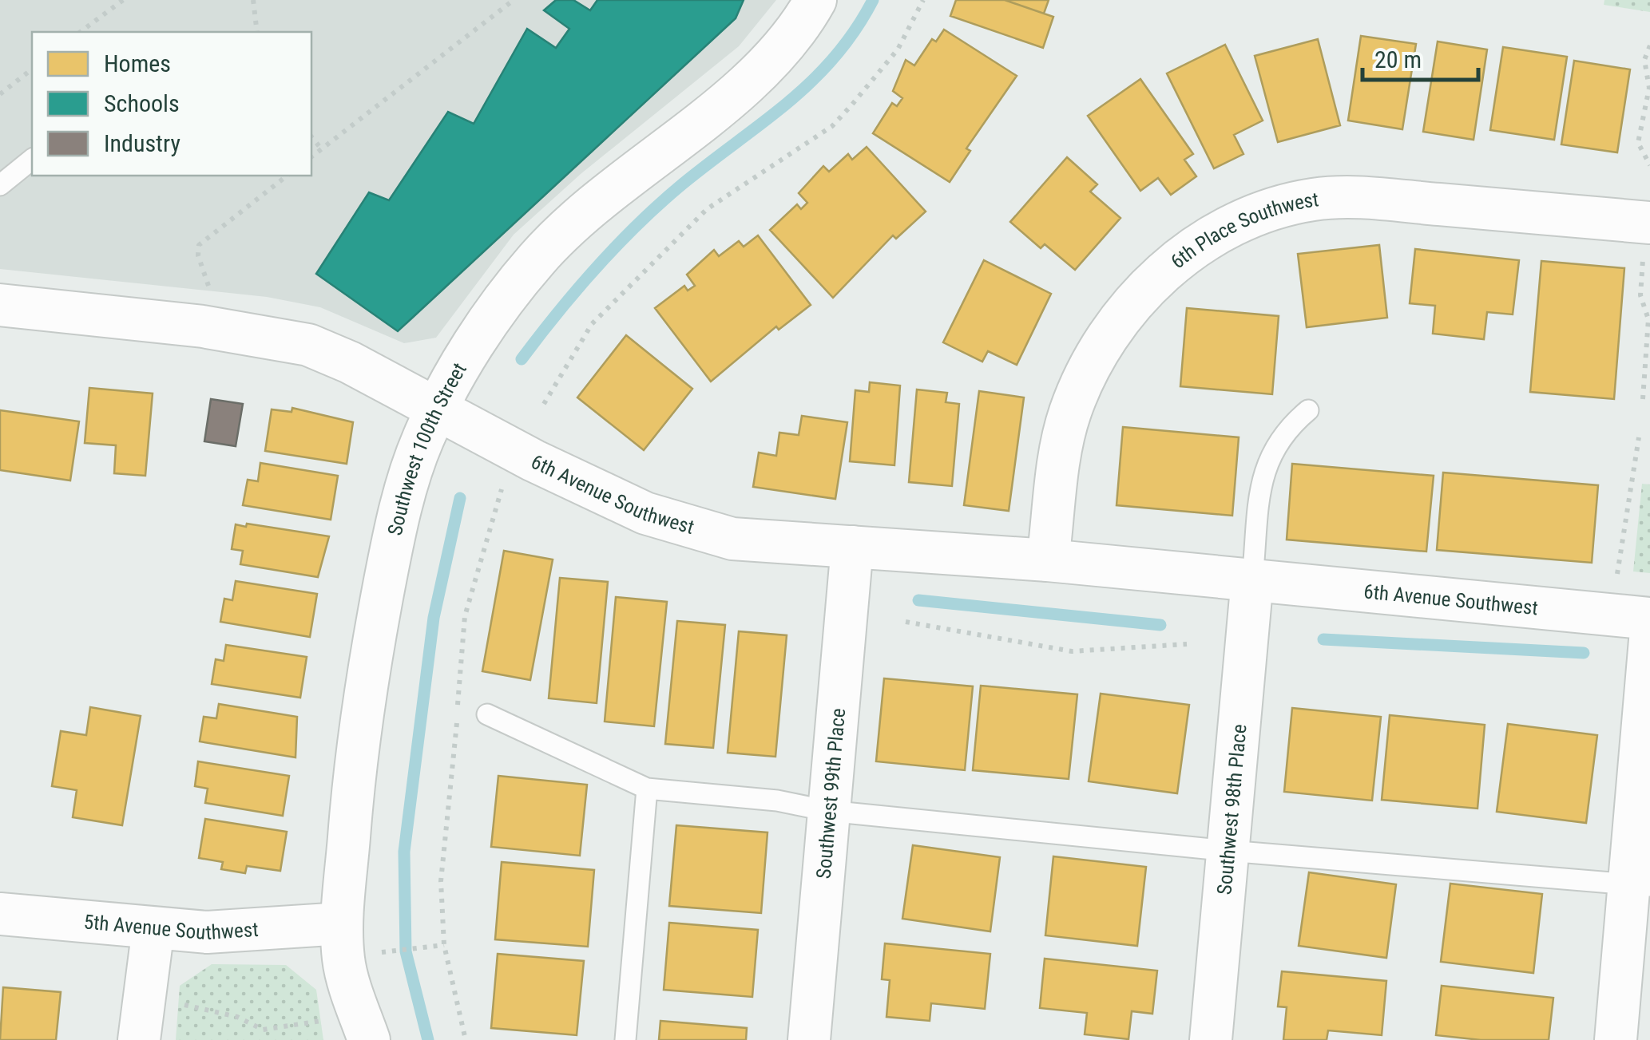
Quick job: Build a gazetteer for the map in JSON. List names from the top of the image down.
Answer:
{
  "streets": {
    "street": [
      "6th Place Southwest",
      "Southwest 100th Street",
      "6th Avenue Southwest",
      "Southwest 99th Place",
      "Southwest 98th Place",
      "5th Avenue Southwest"
    ]
  },
  "crossings": [
    ["6th Place Southwest", "6th Avenue Southwest"],
    ["Southwest 100th Street", "6th Avenue Southwest"],
    ["Southwest 100th Street", "5th Avenue Southwest"],
    ["6th Avenue Southwest", "Southwest 99th Place"],
    ["6th Avenue Southwest", "Southwest 98th Place"]
  ],
  "legend": ["Homes", "Schools", "Industry"],
  "scale_bar": "20 m"
}
